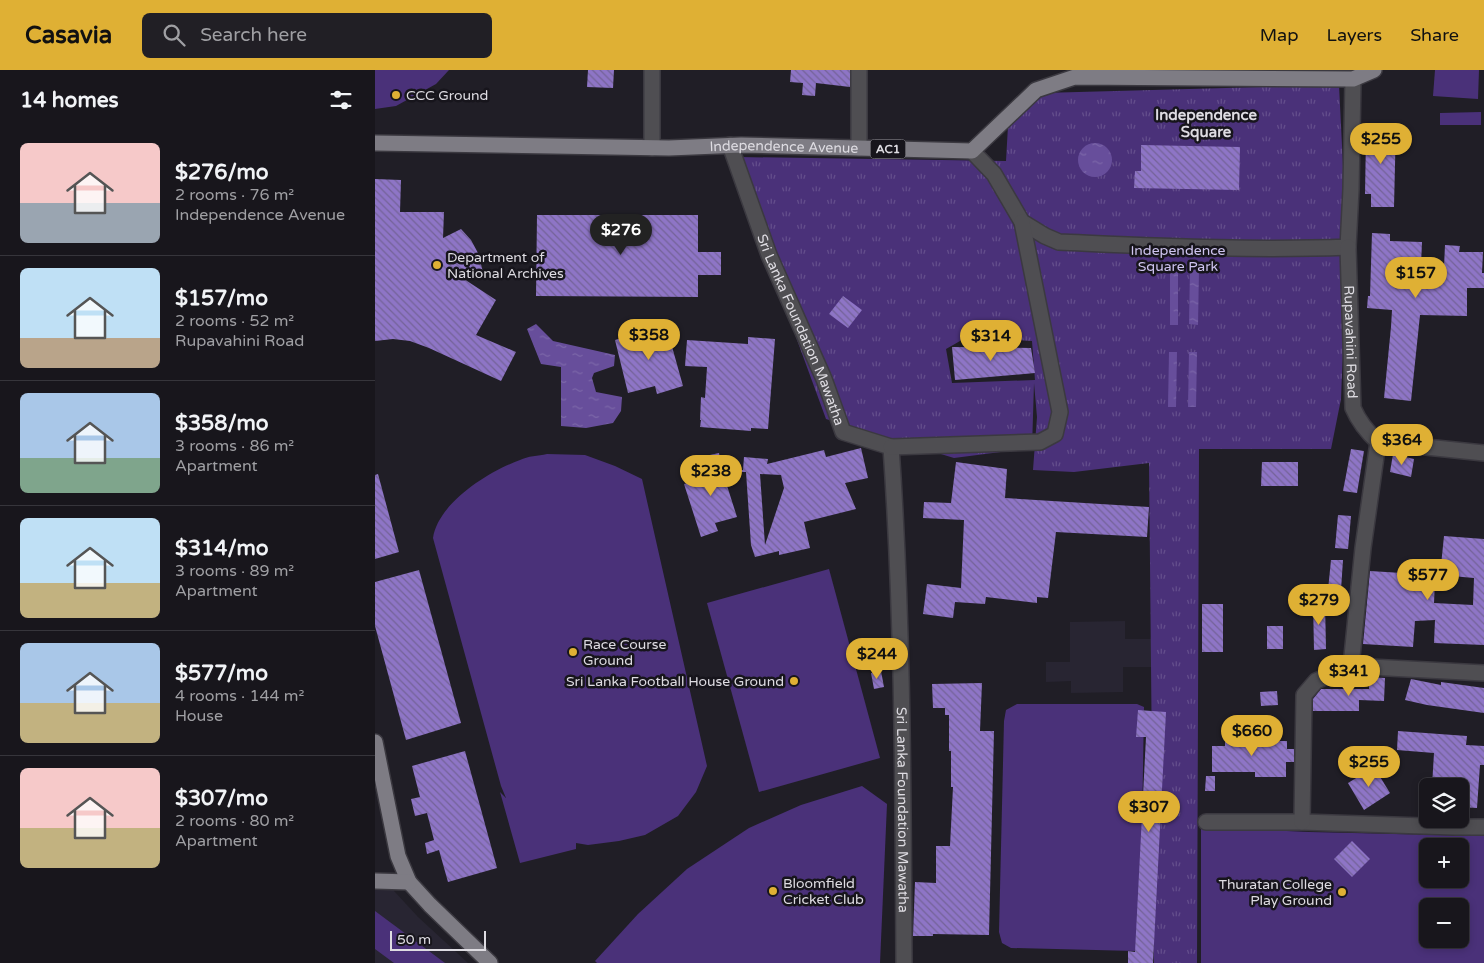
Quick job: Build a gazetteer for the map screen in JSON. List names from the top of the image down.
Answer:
{
  "streets": {
    "main road": ["Independence Avenue", "AC1"],
    "street": ["Sri Lanka Foundation Mawatha", "Rupavahini Road"]
  },
  "crossings": [
    ["Independence Avenue", "Sri Lanka Foundation Mawatha"]
  ],
  "districts": ["Independence Square"],
  "parks": ["Independence Square Park"],
  "places": [
    "CCC Ground",
    "Department of National Archives",
    "Race Course Ground",
    "Sri Lanka Football House Ground",
    "Bloomfield Cricket Club",
    "Thuratan College Play Ground"
  ],
  "scale_bar": "50 m",
  "page": {
    "header": "Casavia",
    "search": "Search here",
    "nav": ["Map", "Layers", "Share"],
    "heading": "14 homes",
    "price": [
      "$255",
      "$276",
      "$157",
      "$358",
      "$314",
      "$364",
      "$238",
      "$577",
      "$279",
      "$244",
      "$341",
      "$660",
      "$255",
      "$307"
    ],
    "list": [
      {
        "name": "$276/mo",
        "note": "2 rooms · 76 m² · Independence Avenue"
      },
      {
        "name": "$157/mo",
        "note": "2 rooms · 52 m² · Rupavahini Road"
      },
      {
        "name": "$358/mo",
        "note": "3 rooms · 86 m² · Apartment"
      },
      {
        "name": "$314/mo",
        "note": "3 rooms · 89 m² · Apartment"
      },
      {
        "name": "$577/mo",
        "note": "4 rooms · 144 m² · House"
      },
      {
        "name": "$307/mo",
        "note": "2 rooms · 80 m² · Apartment"
      }
    ],
    "map_buttons": ["+", "−"],
    "scale": "50 m"
  }
}
